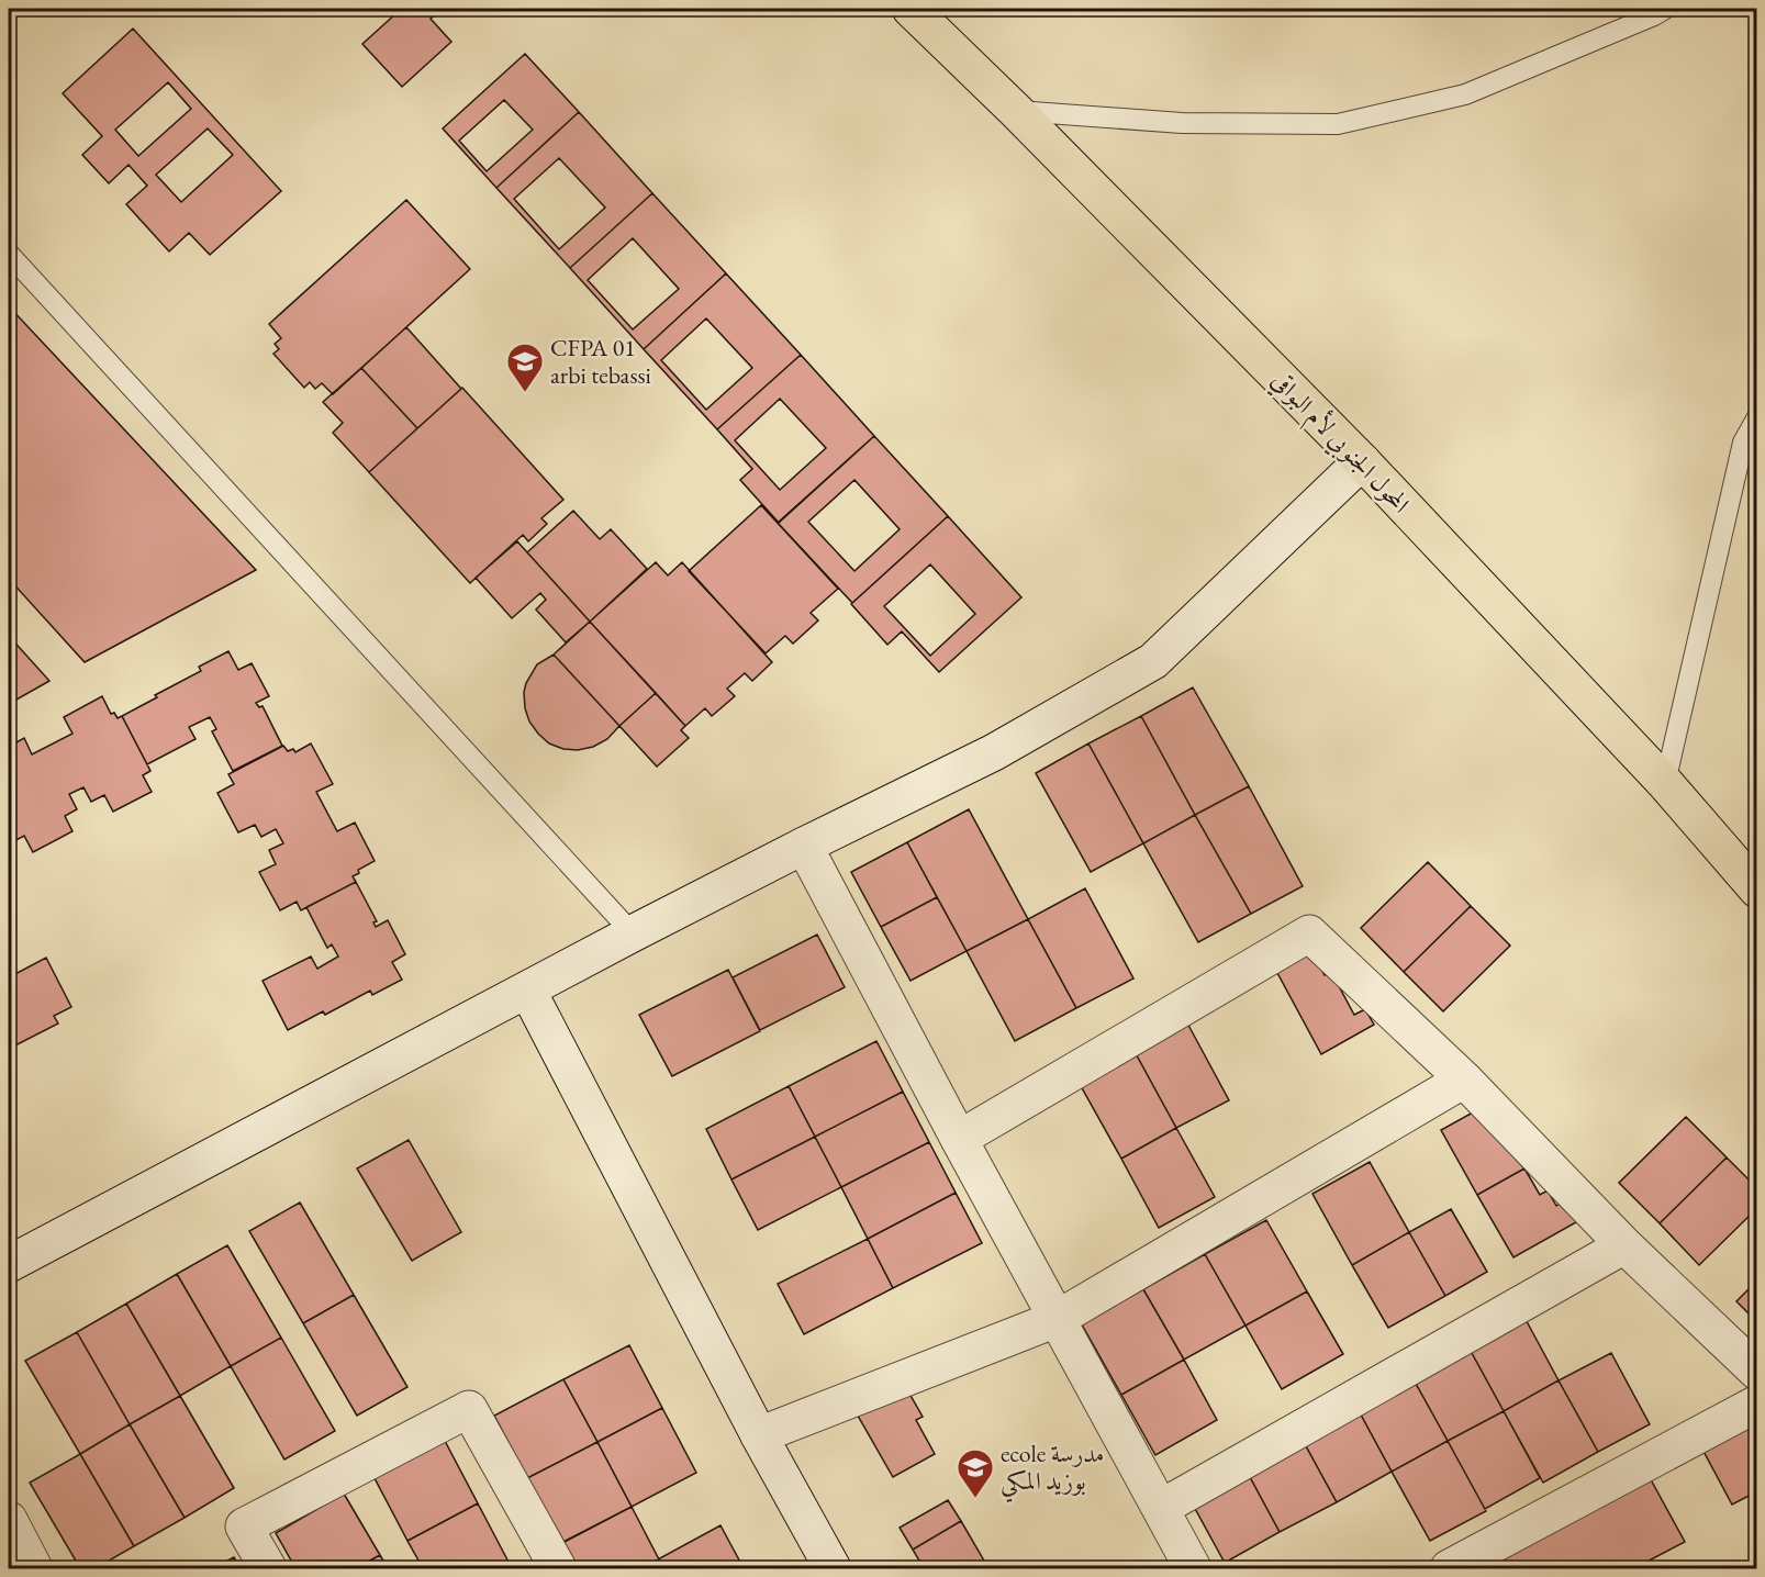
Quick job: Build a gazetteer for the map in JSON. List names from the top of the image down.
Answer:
{
  "streets": {
    "main road": ["المحول الجنوبي لأم البواقي"]
  },
  "places": {
    "school or university": ["CFPA 01 arbi tebassi", "ecole مدرسة بوزيد المكي"]
  }
}
